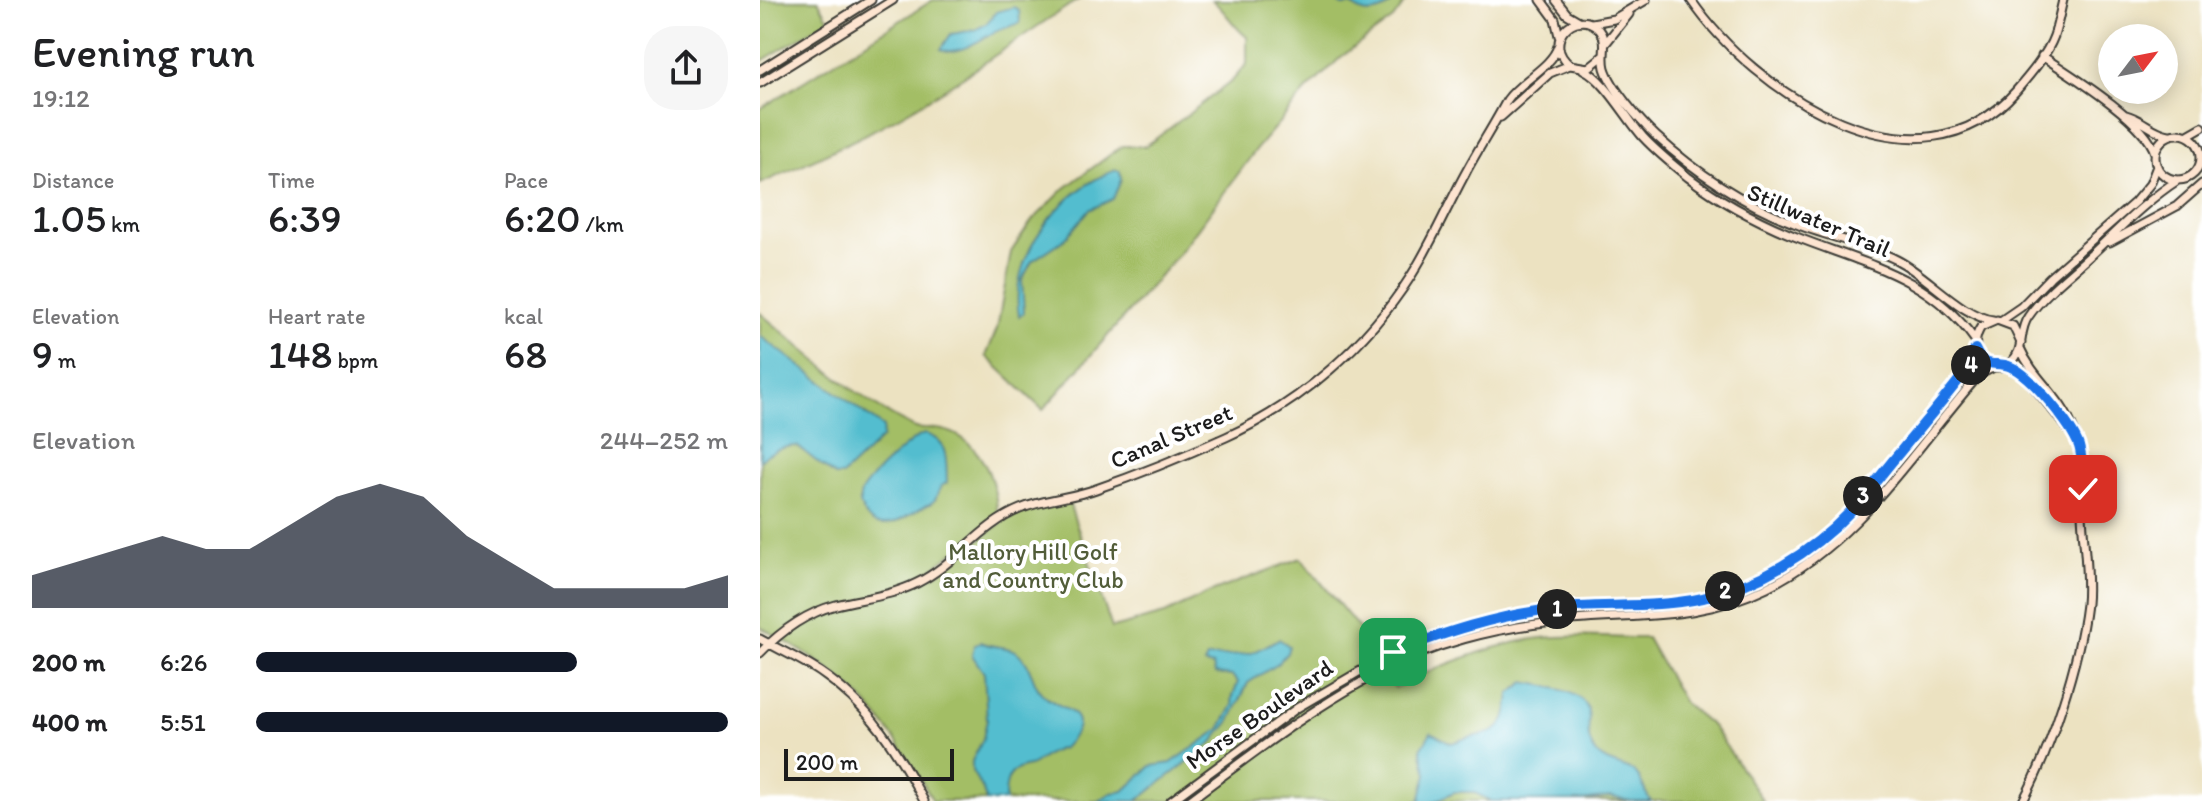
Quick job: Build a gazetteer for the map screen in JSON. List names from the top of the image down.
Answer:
{
  "streets": {
    "main road": ["Stillwater Trail", "Canal Street", "Morse Boulevard"]
  },
  "crossings": [
    ["Stillwater Trail", "Canal Street"],
    ["Stillwater Trail", "Morse Boulevard"]
  ],
  "parks": ["Mallory Hill Golf and Country Club"],
  "scale_bar": "200 m",
  "north": "top right",
  "page": {
    "heading": ["Evening run", "19:12"],
    "stats": [
      ["Distance", "1.05 km"],
      ["Time", "6:39"],
      ["Pace", "6:20 /km"],
      ["Elevation", "9 m"],
      ["Heart rate", "148 bpm"],
      ["kcal", "68"]
    ],
    "pins": [
      "4",
      "3",
      "2",
      "1"
    ],
    "chart": ["Elevation", "244–252 m"],
    "list": [
      {
        "name": "200 m",
        "note": "6:26"
      },
      {
        "name": "400 m",
        "note": "5:51"
      }
    ],
    "scale": "200 m"
  }
}
